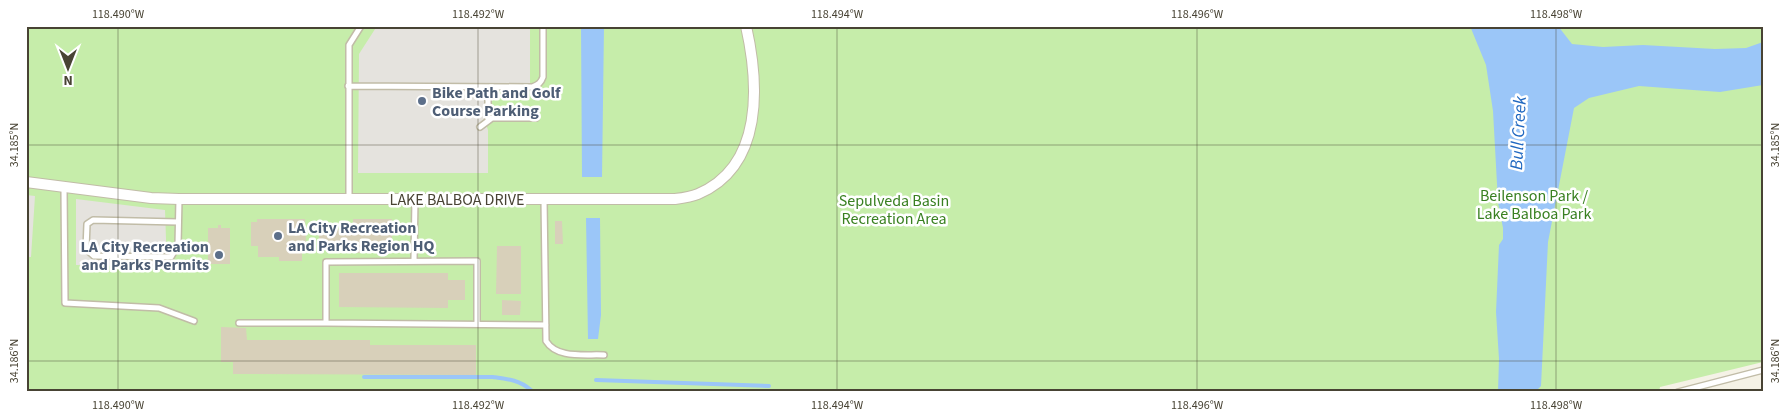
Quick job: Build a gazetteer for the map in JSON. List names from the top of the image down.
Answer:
{
  "streets": {
    "street": ["LAKE BALBOA DRIVE"]
  },
  "water": ["Bull Creek"],
  "parks": ["Beilenson Park / Lake Balboa Park", "Sepulveda Basin Recreation Area"],
  "places": ["Bike Path and Golf Course Parking", "LA City Recreation and Parks Region HQ", "LA City Recreation and Parks Permits"],
  "north": "bottom",
  "coordinates": [
    "118.490°W",
    "118.492°W",
    "118.494°W",
    "118.496°W",
    "118.498°W",
    "34.185°N",
    "34.186°N"
  ]
}
